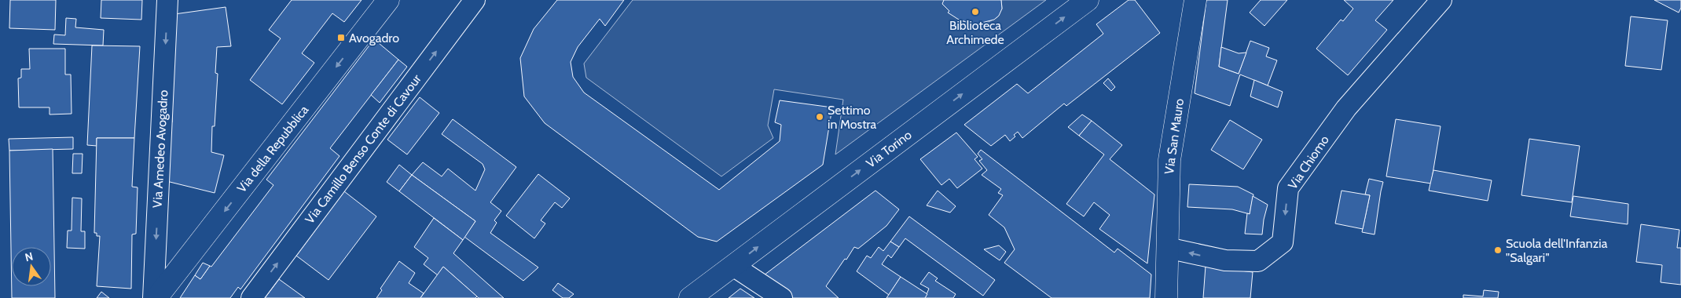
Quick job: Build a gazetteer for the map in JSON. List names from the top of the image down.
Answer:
{
  "streets": {
    "street": [
      "Via San Mauro",
      "Via Amedeo Avogadro",
      "Via della Repubblica",
      "Via Camillo Benso Conte di Cavour",
      "Via Torino",
      "Via Chiomo"
    ]
  },
  "crossings": [
    ["Via San Mauro", "Via Chiomo"]
  ],
  "one_way": [
    "Via Amedeo Avogadro",
    "Via della Repubblica",
    "Via Camillo Benso Conte di Cavour",
    "Via Torino",
    "Via Chiomo"
  ],
  "places": {
    "other": ["Biblioteca Archimede", "Settimo in Mostra", "Scuola dell'Infanzia \"Salgari\""],
    "transit": ["Avogadro"]
  },
  "north": "top"
}
